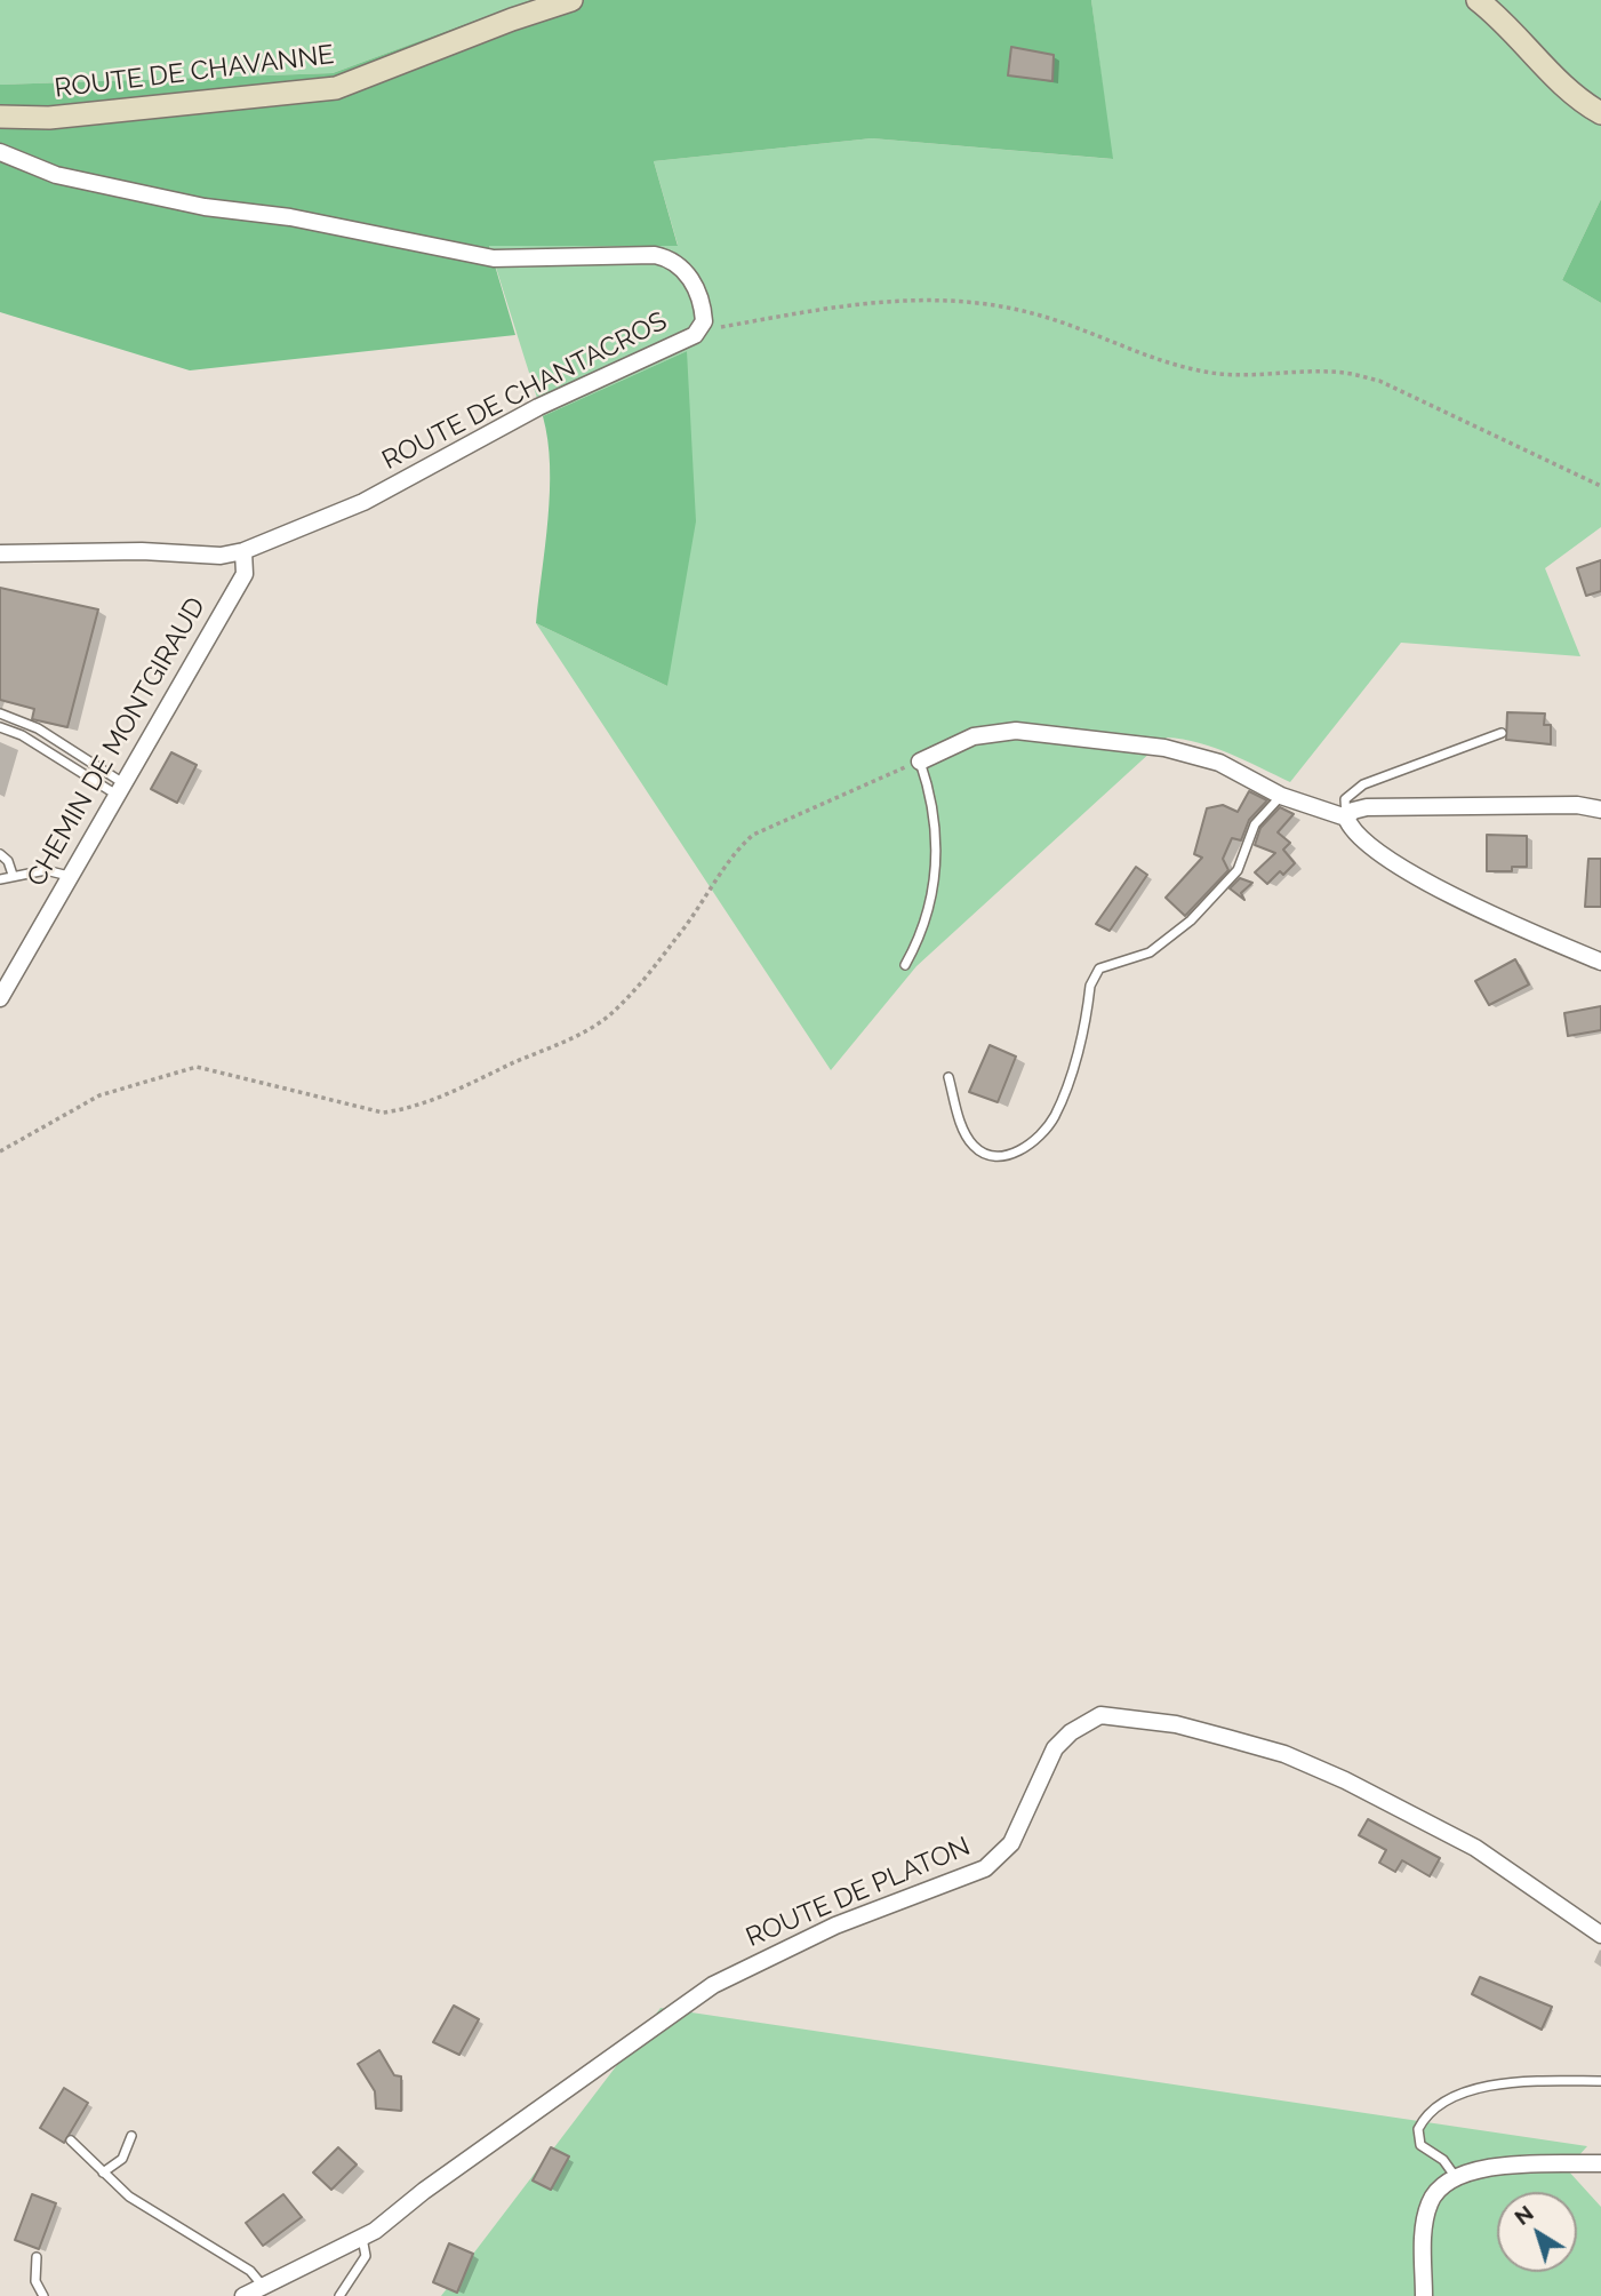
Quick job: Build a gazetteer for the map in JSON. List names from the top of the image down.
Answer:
{
  "streets": {
    "main road": ["ROUTE DE CHAVANNE"],
    "street": ["ROUTE DE CHANTACROS", "CHEMIN DE MONTGIRAUD", "ROUTE DE PLATON"]
  },
  "crossings": [
    ["ROUTE DE CHANTACROS", "CHEMIN DE MONTGIRAUD"]
  ],
  "north": "top left"
}
